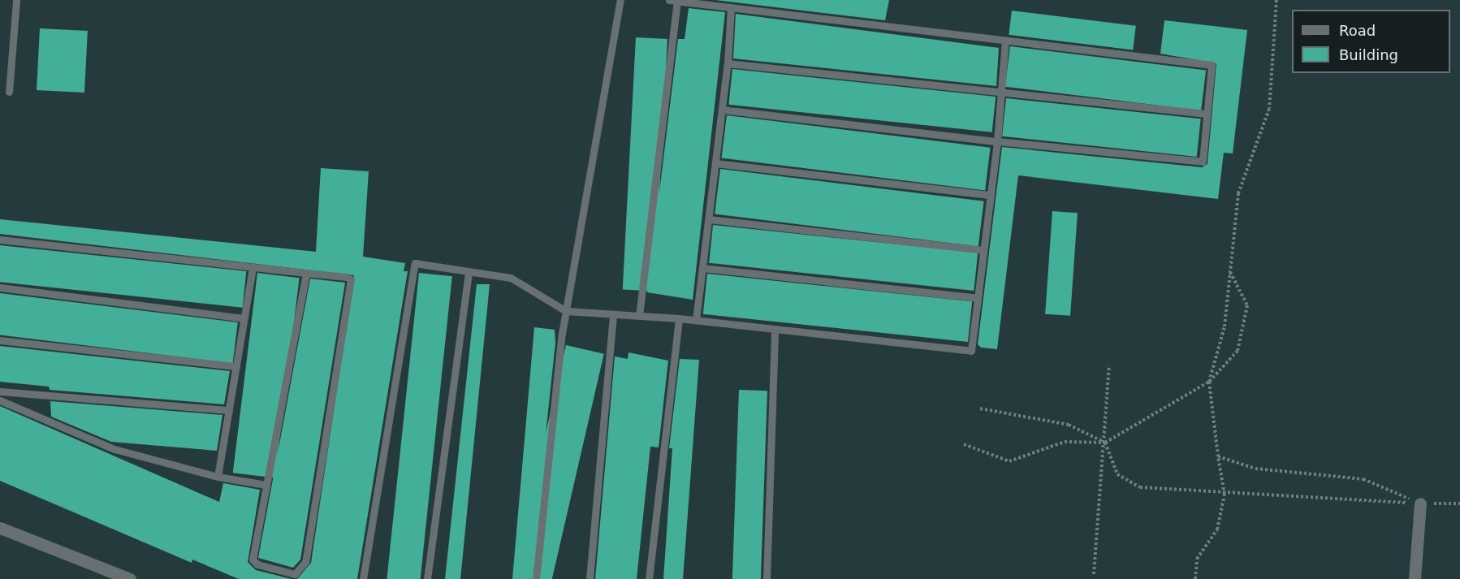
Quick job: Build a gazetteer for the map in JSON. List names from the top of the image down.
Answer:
{
  "legend": ["Road", "Building"]
}
